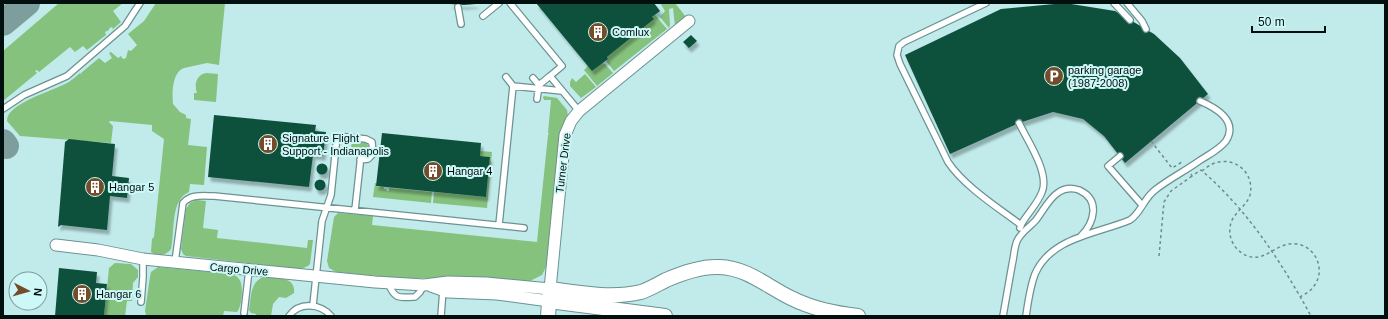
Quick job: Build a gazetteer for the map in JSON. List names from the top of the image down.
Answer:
{
  "streets": {
    "street": ["Turner Drive", "Cargo Drive"]
  },
  "crossings": [
    ["Turner Drive", "Cargo Drive"]
  ],
  "places": {
    "building": [
      "Comlux",
      "Signature Flight Support - Indianapolis",
      "Hangar 4",
      "Hangar 5",
      "Hangar 6"
    ],
    "parking": ["parking garage (1987-2008)"]
  },
  "scale_bar": "50 m",
  "north": "right"
}
